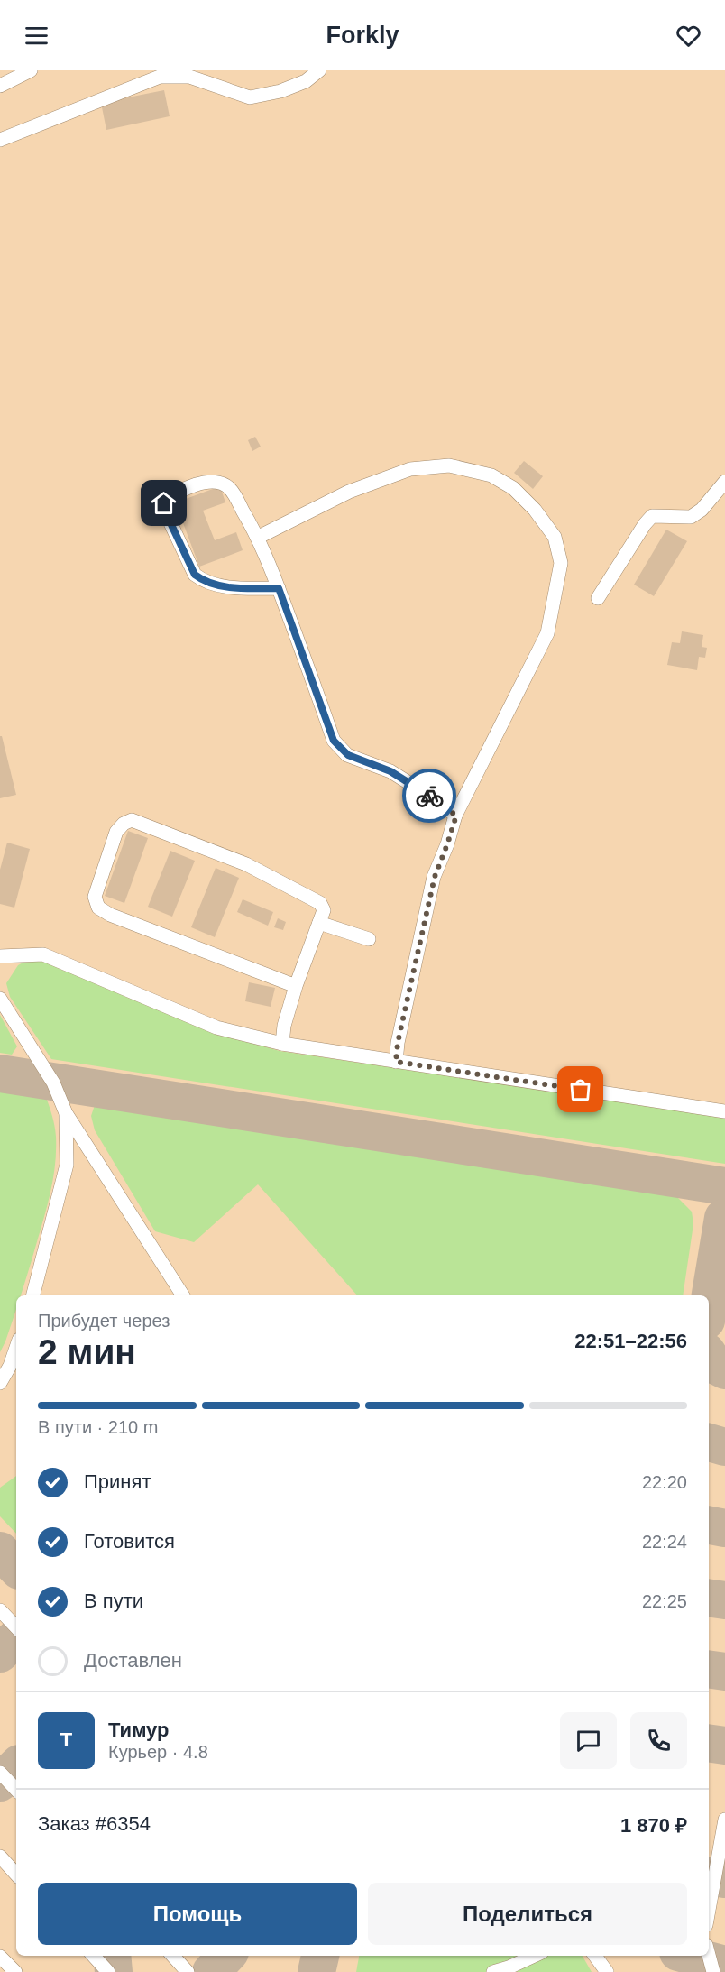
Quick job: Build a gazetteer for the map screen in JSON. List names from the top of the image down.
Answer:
{
  "page": {
    "header": "Forkly",
    "heading": ["2 мин", "Прибудет через", "22:51–22:56"],
    "panel": [
      "Тимур",
      "Курьер · 4.8",
      "Заказ #6354",
      "1 870 ₽"
    ],
    "bar": "В пути · 210 m",
    "list": [
      ["Принят", "22:20"],
      ["Готовится", "22:24"],
      ["В пути", "22:25"],
      "Доставлен"
    ],
    "round": "Т",
    "buttons": ["Помощь", "Поделиться"]
  }
}
